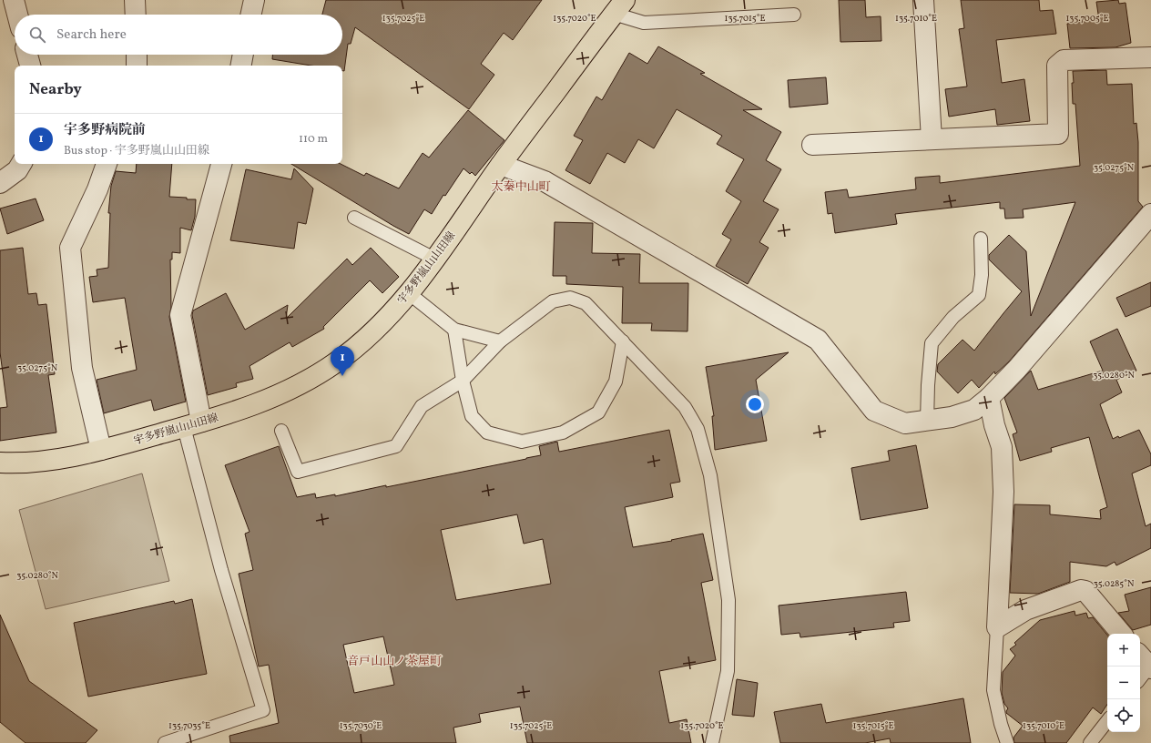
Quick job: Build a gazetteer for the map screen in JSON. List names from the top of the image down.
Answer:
{
  "streets": {
    "main road": ["宇多野嵐山山田線"]
  },
  "districts": ["太秦中山町", "音戸山山ノ茶屋町"],
  "page": {
    "search": "Search here",
    "heading": "Nearby",
    "list": [
      {
        "mark": "1",
        "name": "宇多野病院前",
        "note": "Bus stop · 宇多野嵐山山田線",
        "value": "110 m"
      }
    ],
    "pins": "1",
    "map_buttons": ["+", "−"]
  },
  "coordinates": [
    "135.7025°E",
    "135.7020°E",
    "135.7015°E",
    "135.7010°E",
    "135.7005°E",
    "35.0275°N",
    "35.0280°N",
    "35.0285°N",
    "135.7035°E",
    "135.7030°E"
  ]
}
